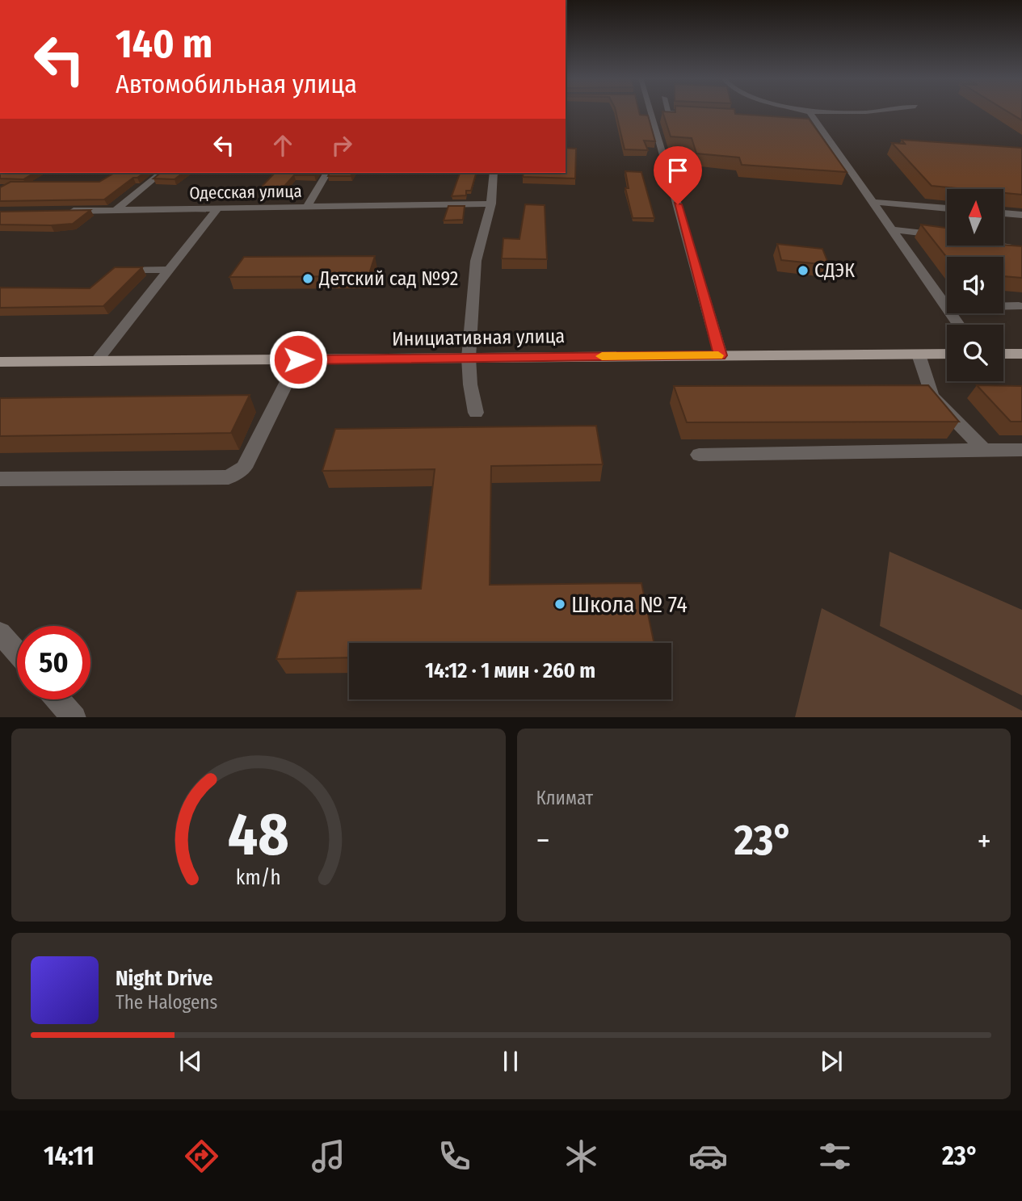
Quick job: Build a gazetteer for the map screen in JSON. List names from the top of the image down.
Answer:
{
  "streets": {
    "main road": ["Инициативная улица"],
    "street": ["Одесская улица"]
  },
  "places": ["СДЭК", "Детский сад №92", "Школа № 74"],
  "north": "top",
  "page": {
    "turn": ["140 m", "Автомобильная улица"],
    "limit": "50",
    "trip": "14:12 · 1 мин · 260 m",
    "tile": "Климат",
    "heat": ["−", "23°", "+"],
    "song": ["Night Drive", "The Halogens"],
    "tabs": ["14:11", "23°"],
    "gauge": ["48", "km/h"]
  }
}
